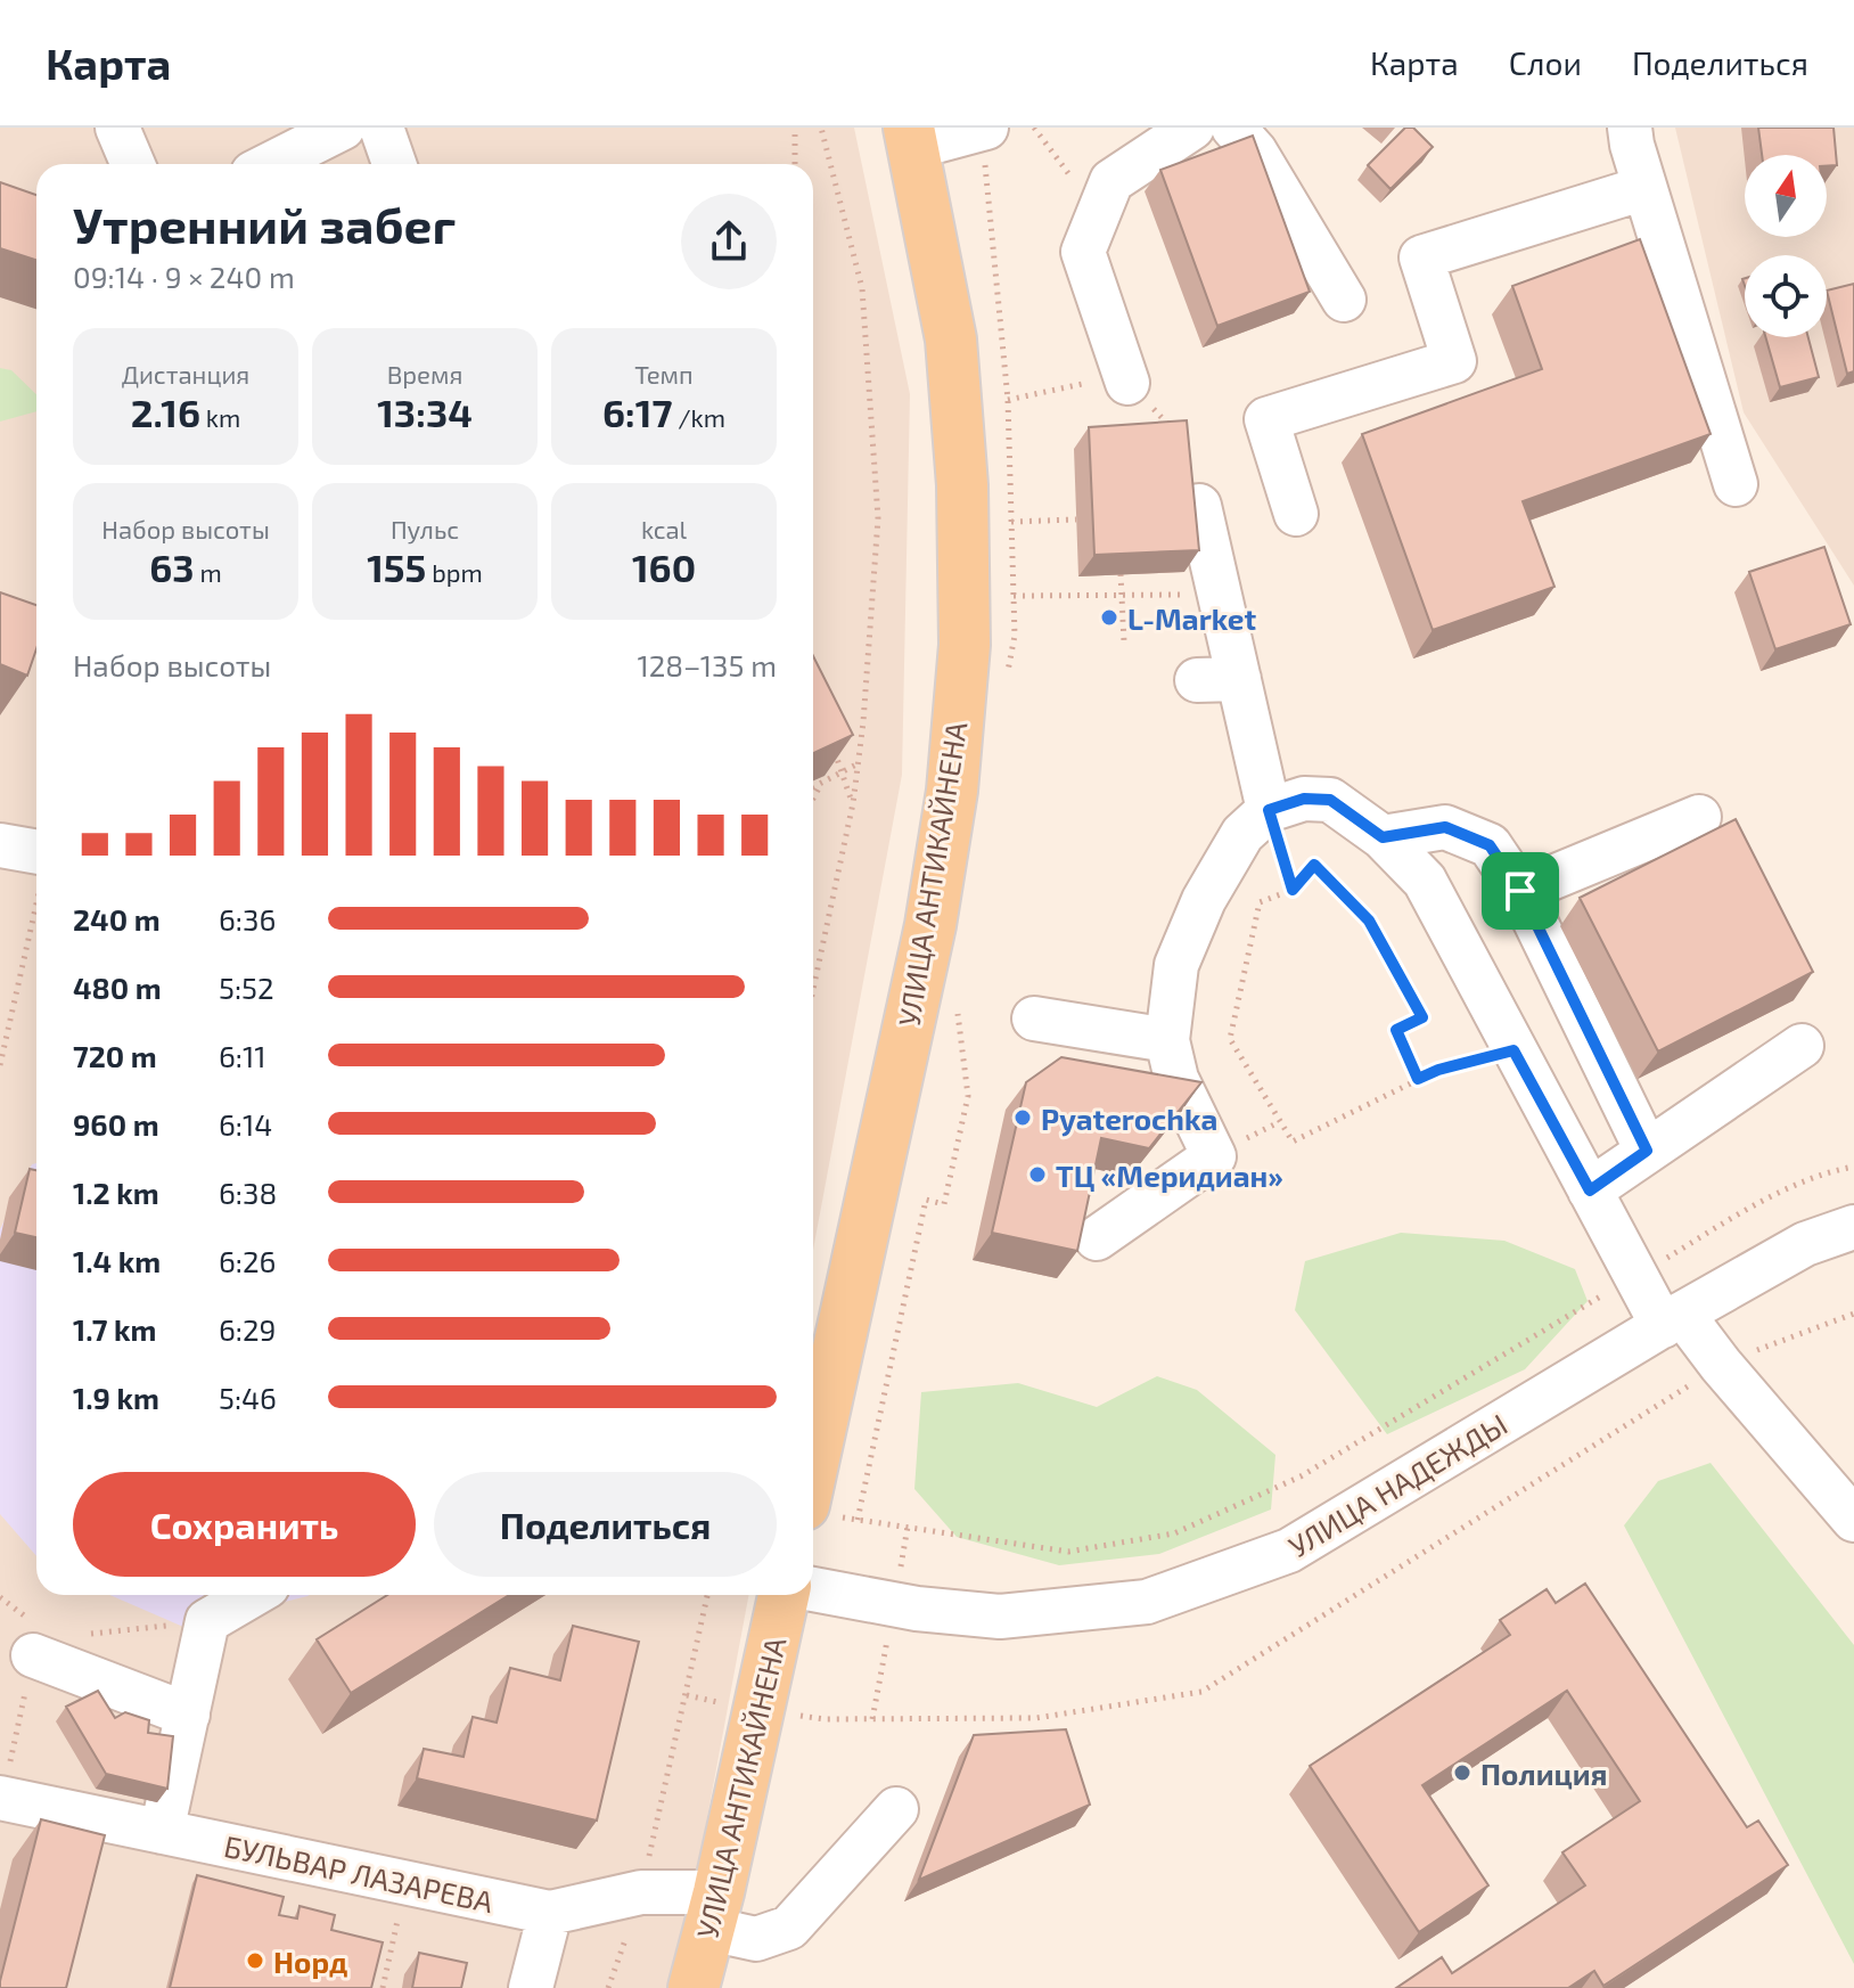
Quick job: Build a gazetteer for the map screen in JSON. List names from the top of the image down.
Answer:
{
  "streets": {
    "main road": ["УЛИЦА АНТИКАЙНЕНА"],
    "street": ["УЛИЦА НАДЕЖДЫ", "БУЛЬВАР ЛАЗАРЕВА"]
  },
  "crossings": [
    ["УЛИЦА АНТИКАЙНЕНА", "БУЛЬВАР ЛАЗАРЕВА"]
  ],
  "places": [
    "L-Market",
    "Pyaterochka",
    "ТЦ «Меридиан»",
    "Полиция",
    "Норд"
  ],
  "north": "top",
  "page": {
    "header": "Карта",
    "nav": ["Карта", "Слои", "Поделиться"],
    "heading": ["Утренний забег", "09:14 · 9 × 240 m"],
    "stats": [
      ["Дистанция", "2.16 km"],
      ["Время", "13:34"],
      ["Темп", "6:17 /km"],
      ["Набор высоты", "63 m"],
      ["Пульс", "155 bpm"],
      ["kcal", "160"]
    ],
    "chart": ["Набор высоты", "128–135 m"],
    "list": [
      {
        "name": "240 m",
        "note": "6:36"
      },
      {
        "name": "480 m",
        "note": "5:52"
      },
      {
        "name": "720 m",
        "note": "6:11"
      },
      {
        "name": "960 m",
        "note": "6:14"
      },
      {
        "name": "1.2 km",
        "note": "6:38"
      },
      {
        "name": "1.4 km",
        "note": "6:26"
      },
      {
        "name": "1.7 km",
        "note": "6:29"
      },
      {
        "name": "1.9 km",
        "note": "5:46"
      }
    ],
    "buttons": ["Сохранить", "Поделиться"]
  }
}
